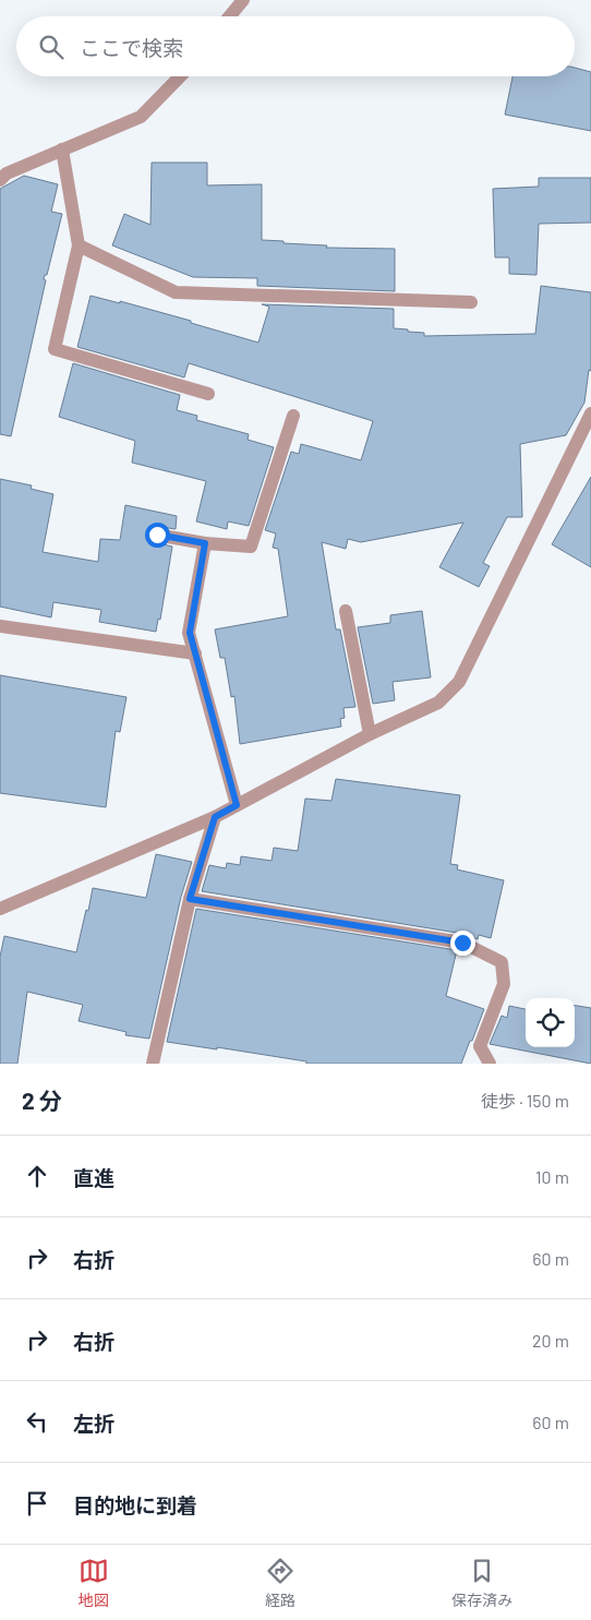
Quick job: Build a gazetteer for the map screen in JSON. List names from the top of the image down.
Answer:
{
  "page": {
    "search": "ここで検索",
    "heading": ["2 分", "徒歩 · 150 m"],
    "list": [
      ["直進", "10 m"],
      ["右折", "60 m"],
      ["右折", "20 m"],
      ["左折", "60 m"],
      "目的地に到着"
    ],
    "nav": ["地図", "経路", "保存済み"]
  }
}
